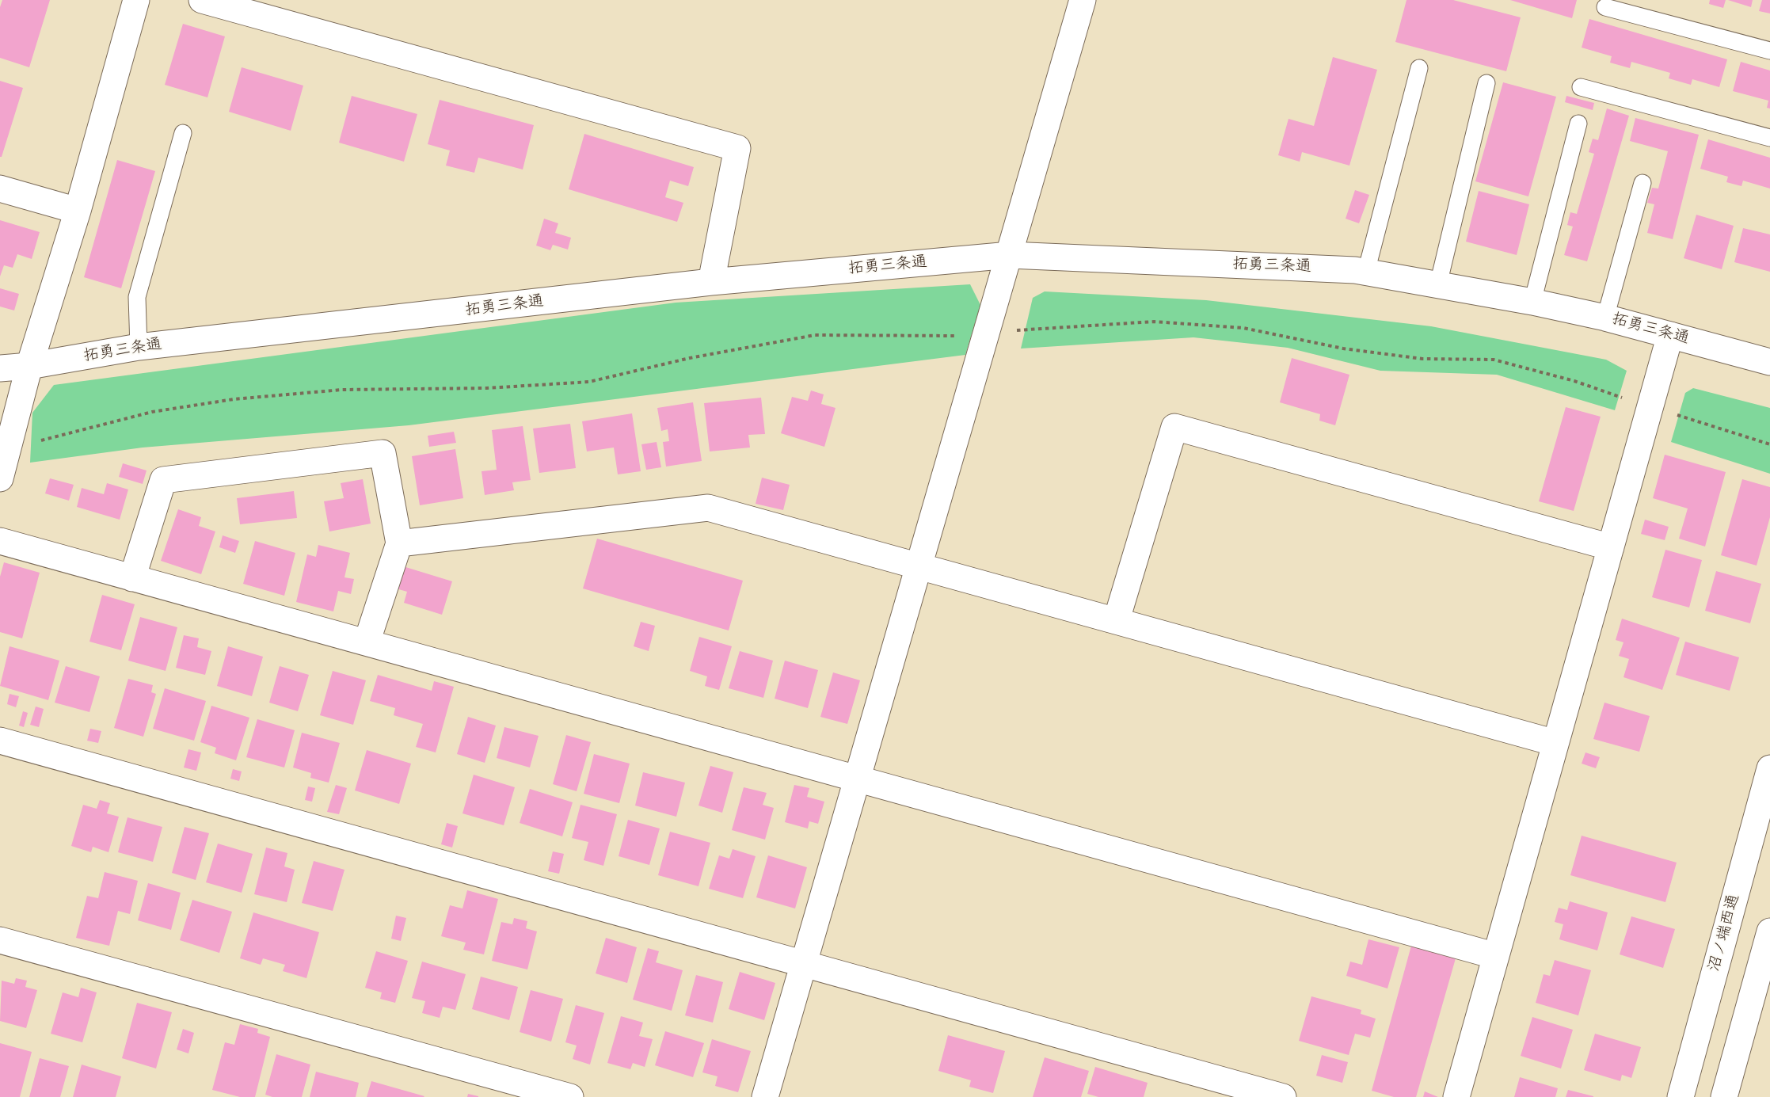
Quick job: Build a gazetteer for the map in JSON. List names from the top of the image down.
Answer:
{
  "streets": {
    "street": ["拓勇三条通", "沼ノ端西通"]
  }
}
